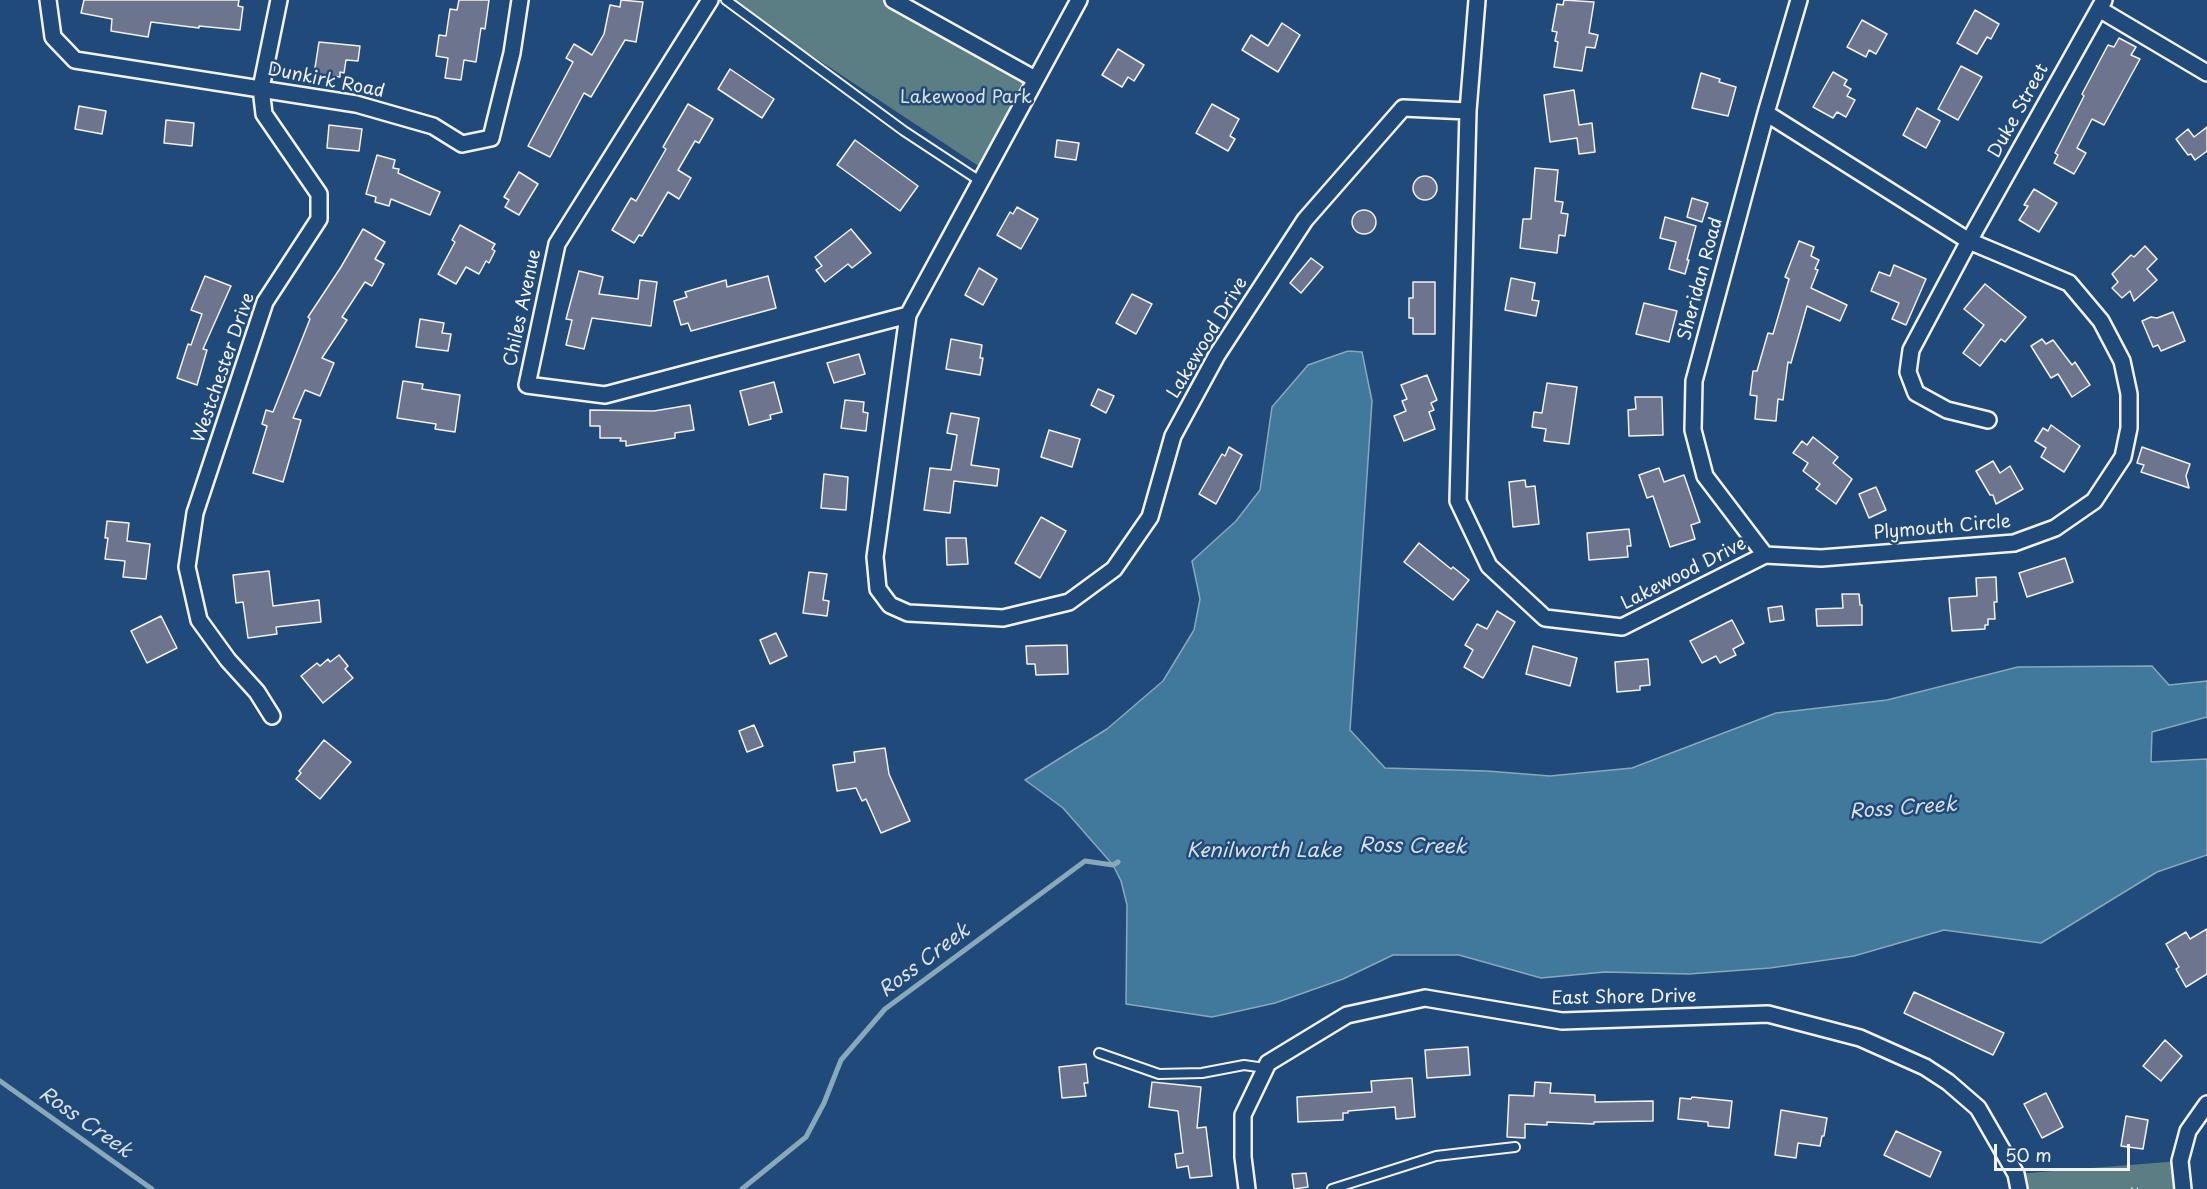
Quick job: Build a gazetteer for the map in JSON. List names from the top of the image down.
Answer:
{
  "streets": {
    "street": [
      "Dunkirk Road",
      "Duke Street",
      "Sheridan Road",
      "Chiles Avenue",
      "Lakewood Drive",
      "Westchester Drive",
      "Plymouth Circle",
      "East Shore Drive"
    ]
  },
  "crossings": [
    ["Dunkirk Road", "Westchester Drive"],
    ["Duke Street", "Plymouth Circle"],
    ["Sheridan Road", "Lakewood Drive"],
    ["Sheridan Road", "Plymouth Circle"],
    ["Chiles Avenue", "Lakewood Drive"],
    ["Lakewood Drive", "Plymouth Circle"]
  ],
  "water": ["Ross Creek", "Kenilworth Lake"],
  "parks": ["Lakewood Park"],
  "scale_bar": "50 m"
}
